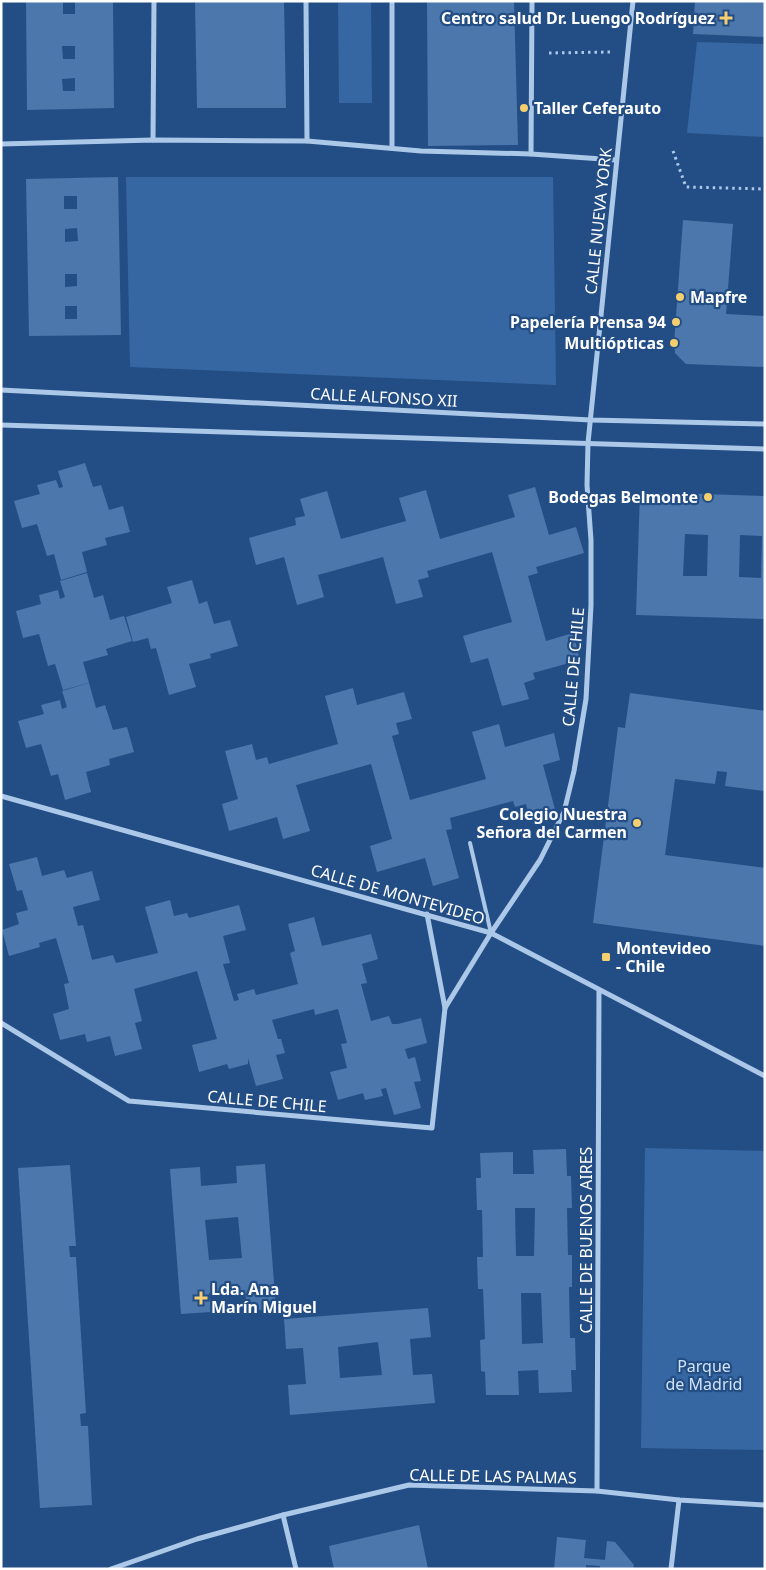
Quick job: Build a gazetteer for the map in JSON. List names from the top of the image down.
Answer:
{
  "streets": {
    "street": [
      "CALLE NUEVA YORK",
      "CALLE ALFONSO XII",
      "CALLE DE CHILE",
      "CALLE DE MONTEVIDEO",
      "CALLE DE BUENOS AIRES",
      "CALLE DE LAS PALMAS"
    ]
  },
  "crossings": [
    ["CALLE NUEVA YORK", "CALLE ALFONSO XII"],
    ["CALLE NUEVA YORK", "CALLE DE CHILE"],
    ["CALLE DE CHILE", "CALLE DE MONTEVIDEO"],
    ["CALLE DE MONTEVIDEO", "CALLE DE BUENOS AIRES"],
    ["CALLE DE BUENOS AIRES", "CALLE DE LAS PALMAS"]
  ],
  "parks": ["Parque de Madrid"],
  "places": {
    "health": ["Centro salud Dr. Luengo Rodríguez", "Lda. Ana Marín Miguel"],
    "other": [
      "Taller Ceferauto",
      "Mapfre",
      "Papelería Prensa 94",
      "Multiópticas",
      "Bodegas Belmonte",
      "Colegio Nuestra Señora del Carmen"
    ],
    "transit": ["Montevideo - Chile"]
  }
}
